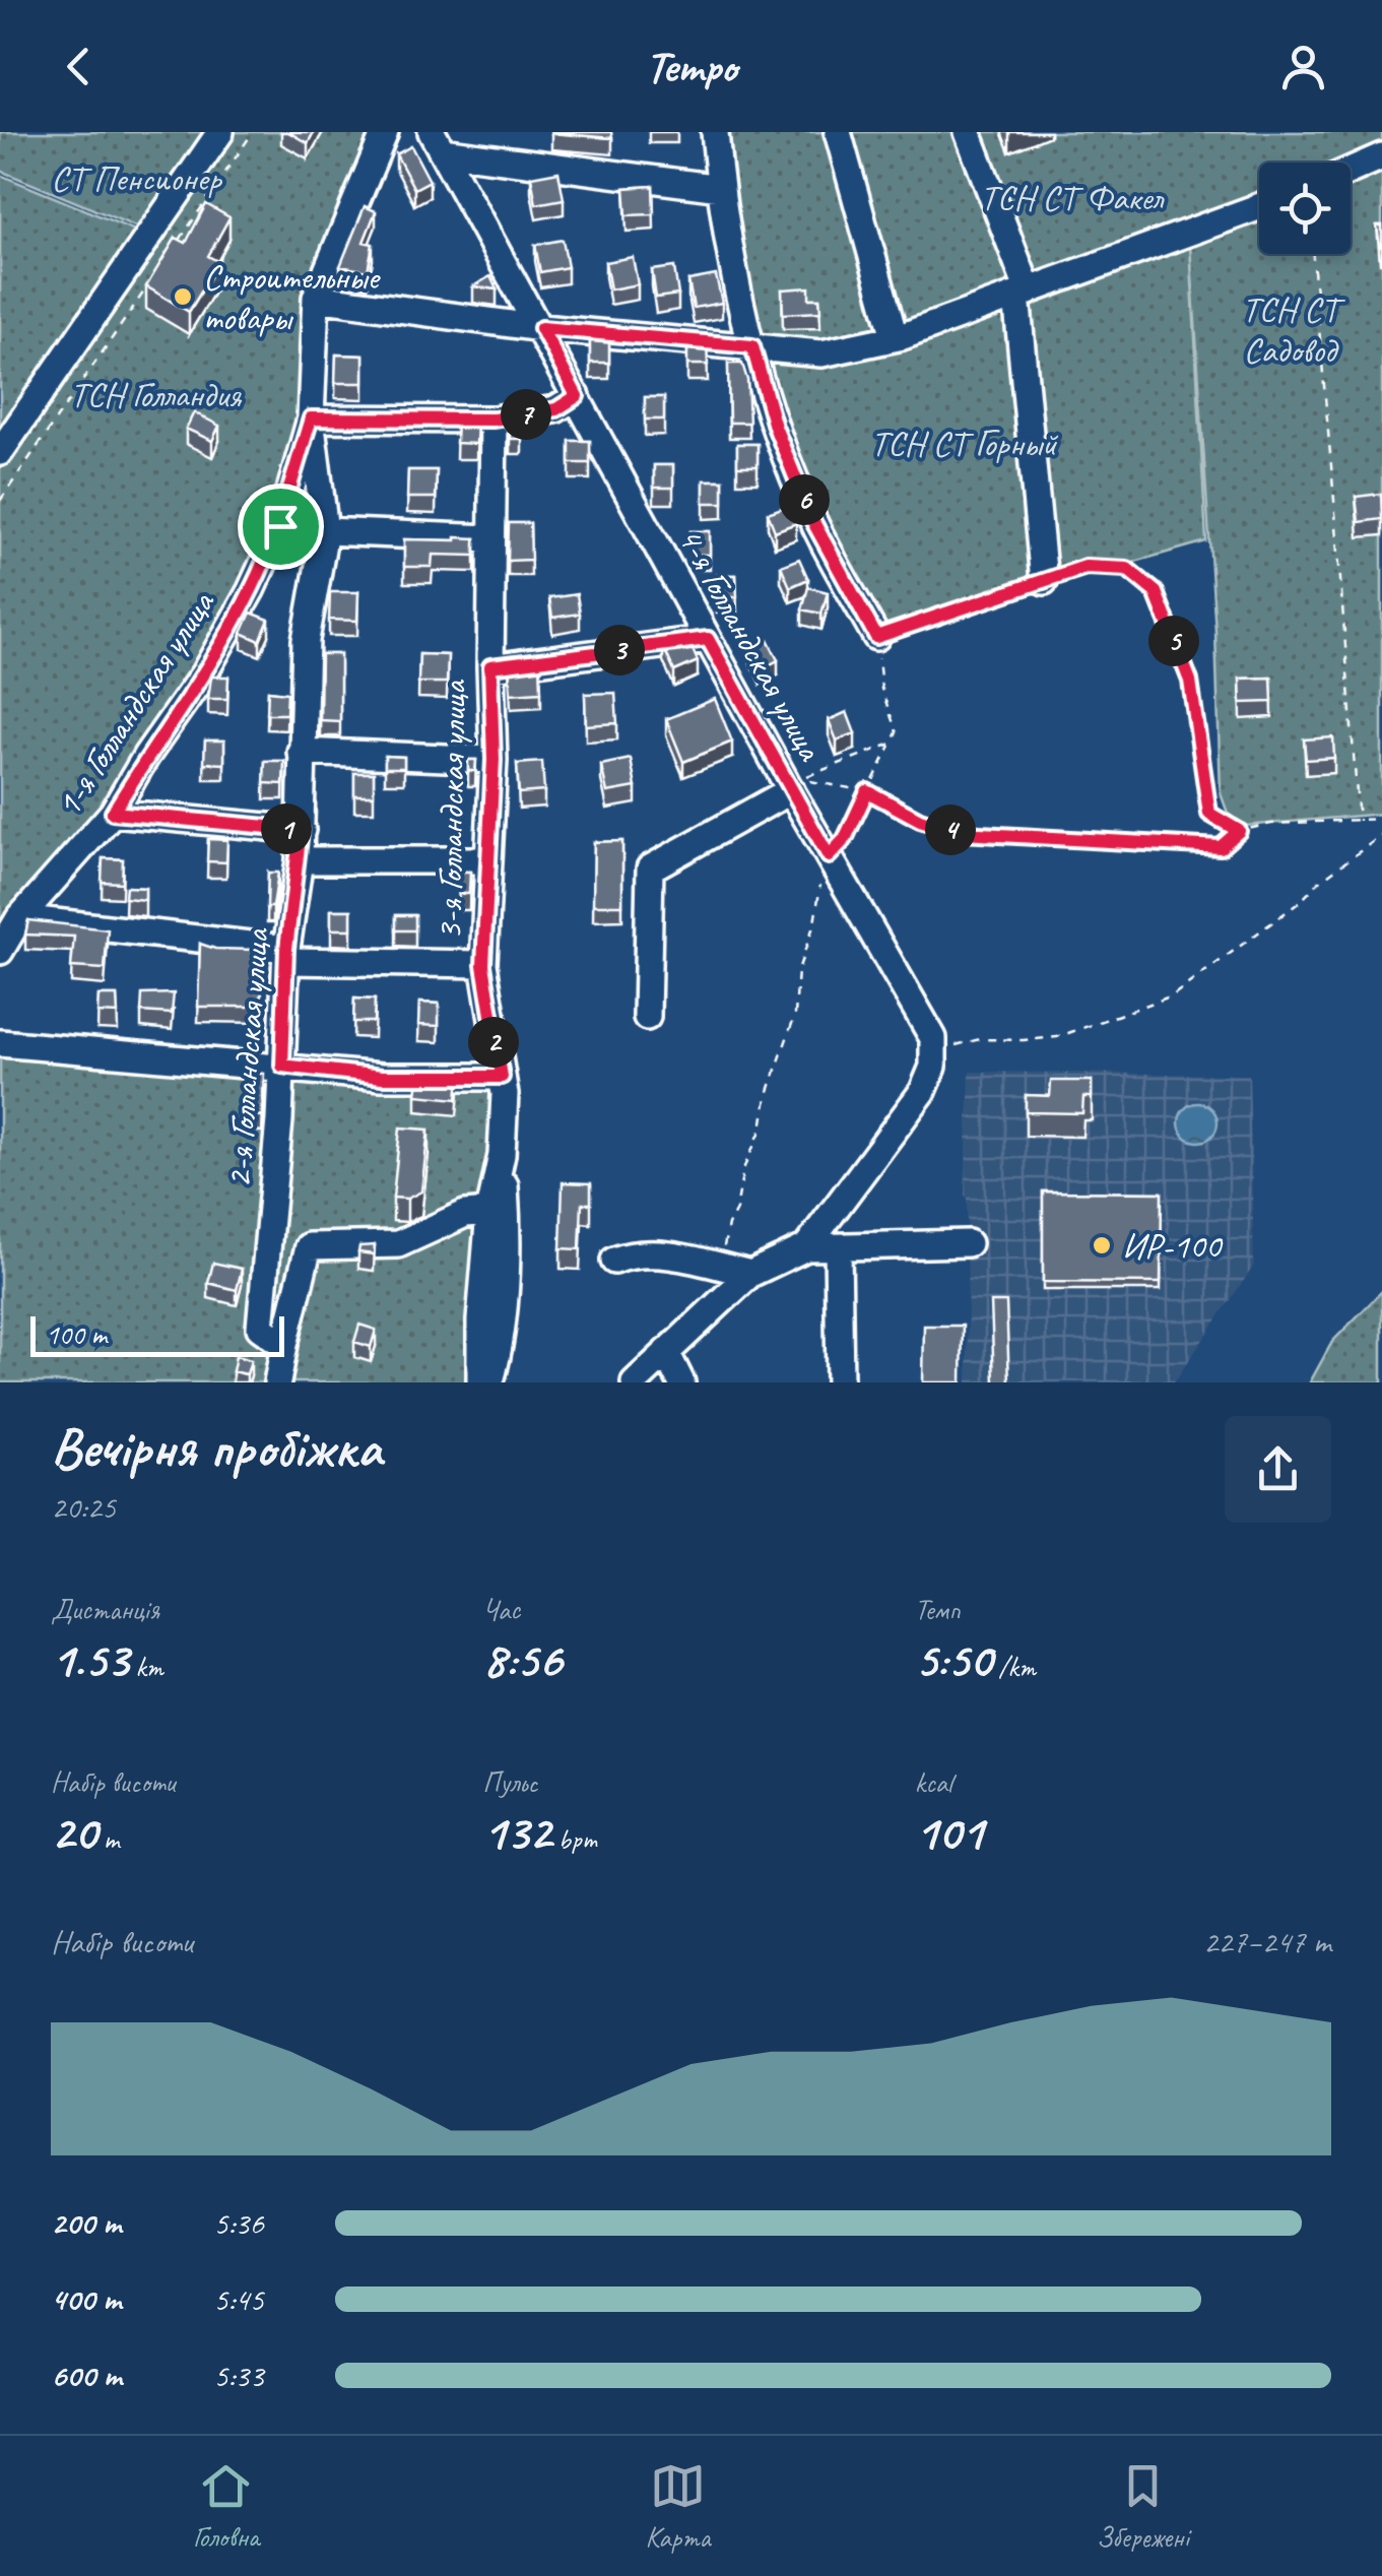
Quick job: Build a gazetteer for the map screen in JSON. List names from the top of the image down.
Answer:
{
  "streets": {
    "street": [
      "4-я Голландская улица",
      "1-я Голландская улица",
      "3-я Голландская улица",
      "2-я Голландская улица"
    ]
  },
  "crossings": [
    ["1-я Голландская улица", "2-я Голландская улица"]
  ],
  "parks": [
    "СТ Пенсионер",
    "ТСН СТ Факел",
    "ТСН СТ Садовод",
    "ТСН Голландия",
    "ТСН СТ Горный"
  ],
  "places": ["Строительные товары", "ИР-100"],
  "scale_bar": "100 m",
  "page": {
    "header": "Tempo",
    "pins": [
      "7",
      "6",
      "5",
      "3",
      "1",
      "4",
      "2"
    ],
    "scale": "100 m",
    "heading": ["Вечірня пробіжка", "20:25"],
    "stats": [
      ["Дистанція", "1.53 km"],
      ["Час", "8:56"],
      ["Темп", "5:50 /km"],
      ["Набір висоти", "20 m"],
      ["Пульс", "132 bpm"],
      ["kcal", "101"]
    ],
    "chart": ["Набір висоти", "227–247 m"],
    "list": [
      {
        "name": "200 m",
        "note": "5:36"
      },
      {
        "name": "400 m",
        "note": "5:45"
      },
      {
        "name": "600 m",
        "note": "5:33"
      }
    ],
    "tabs": ["Головна", "Карта", "Збережені"]
  }
}
